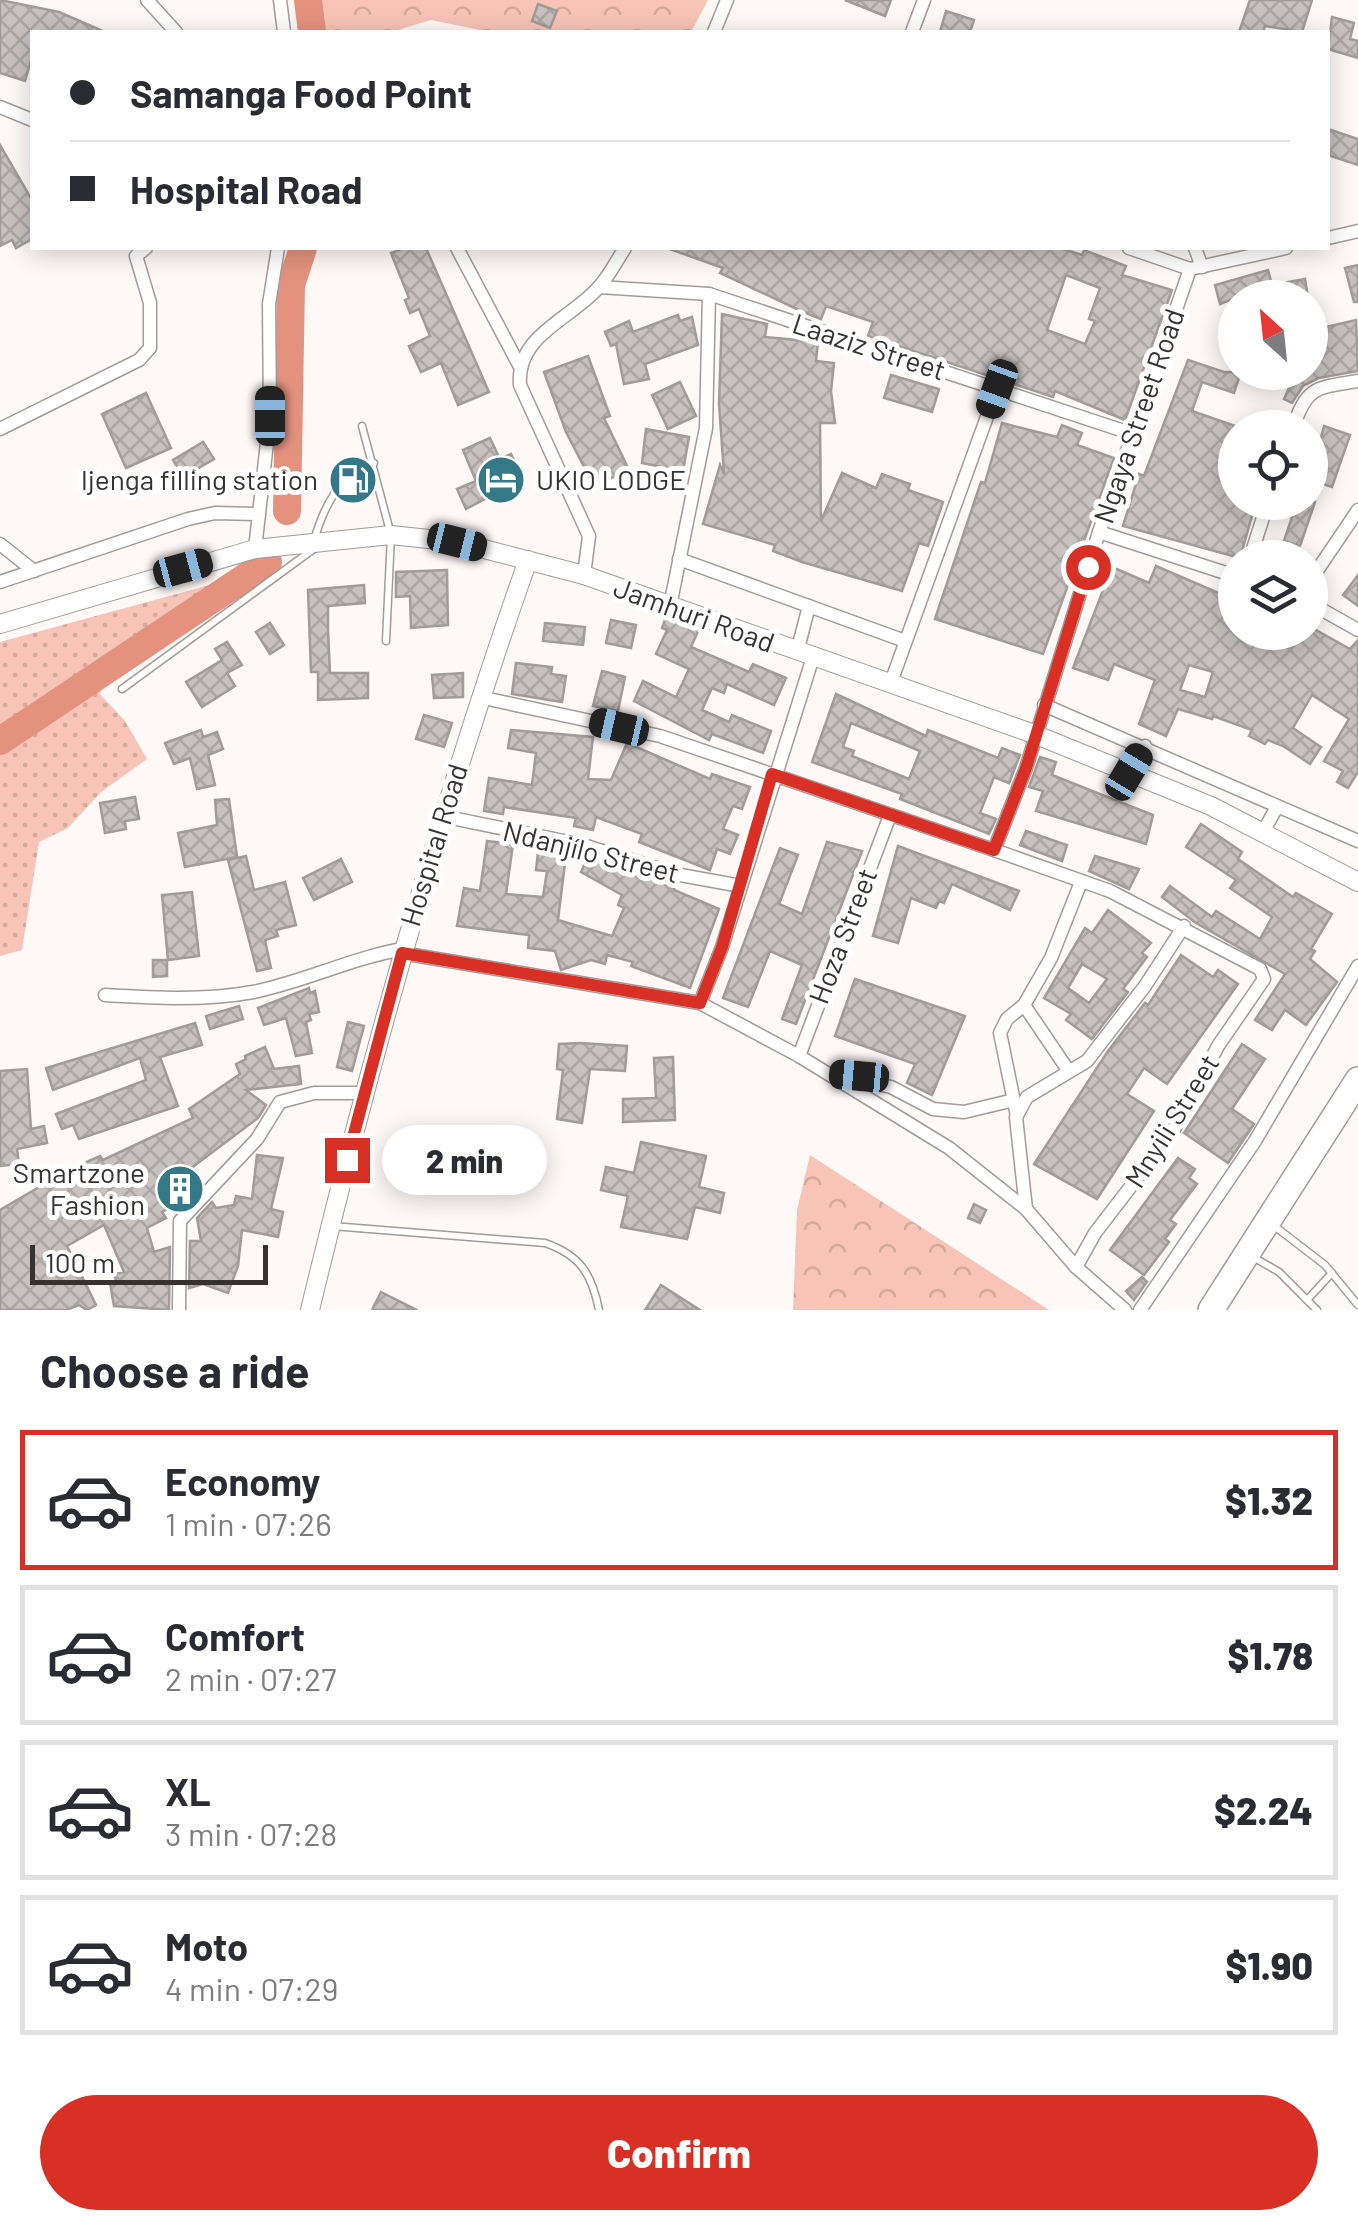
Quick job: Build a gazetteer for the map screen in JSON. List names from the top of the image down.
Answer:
{
  "streets": {
    "main road": ["Jamhuri Road", "Hospital Road"],
    "street": [
      "Laaziz Street",
      "Ngaya Street Road",
      "Ndanjílo Street",
      "Hoza Street",
      "Mnyili Street"
    ]
  },
  "crossings": [
    ["Laaziz Street", "Ngaya Street Road"],
    ["Ngaya Street Road", "Jamhuri Road"],
    ["Jamhuri Road", "Hospital Road"],
    ["Hospital Road", "Ndanjílo Street"]
  ],
  "places": {
    "fuel station": ["Ijenga filling station"],
    "hotel": ["UKIO LODGE"],
    "building": ["Smartzone Fashion"]
  },
  "scale_bar": "100 m",
  "north": "top left",
  "page": {
    "banner": ["Samanga Food Point", "Hospital Road"],
    "bubble": "2 min",
    "scale": "100 m",
    "heading": "Choose a ride",
    "list": [
      {
        "name": "Economy",
        "note": "1 min · 07:26",
        "value": "$1.32"
      },
      {
        "name": "Comfort",
        "note": "2 min · 07:27",
        "value": "$1.78"
      },
      {
        "name": "XL",
        "note": "3 min · 07:28",
        "value": "$2.24"
      },
      {
        "name": "Moto",
        "note": "4 min · 07:29",
        "value": "$1.90"
      }
    ],
    "buttons": "Confirm"
  }
}
